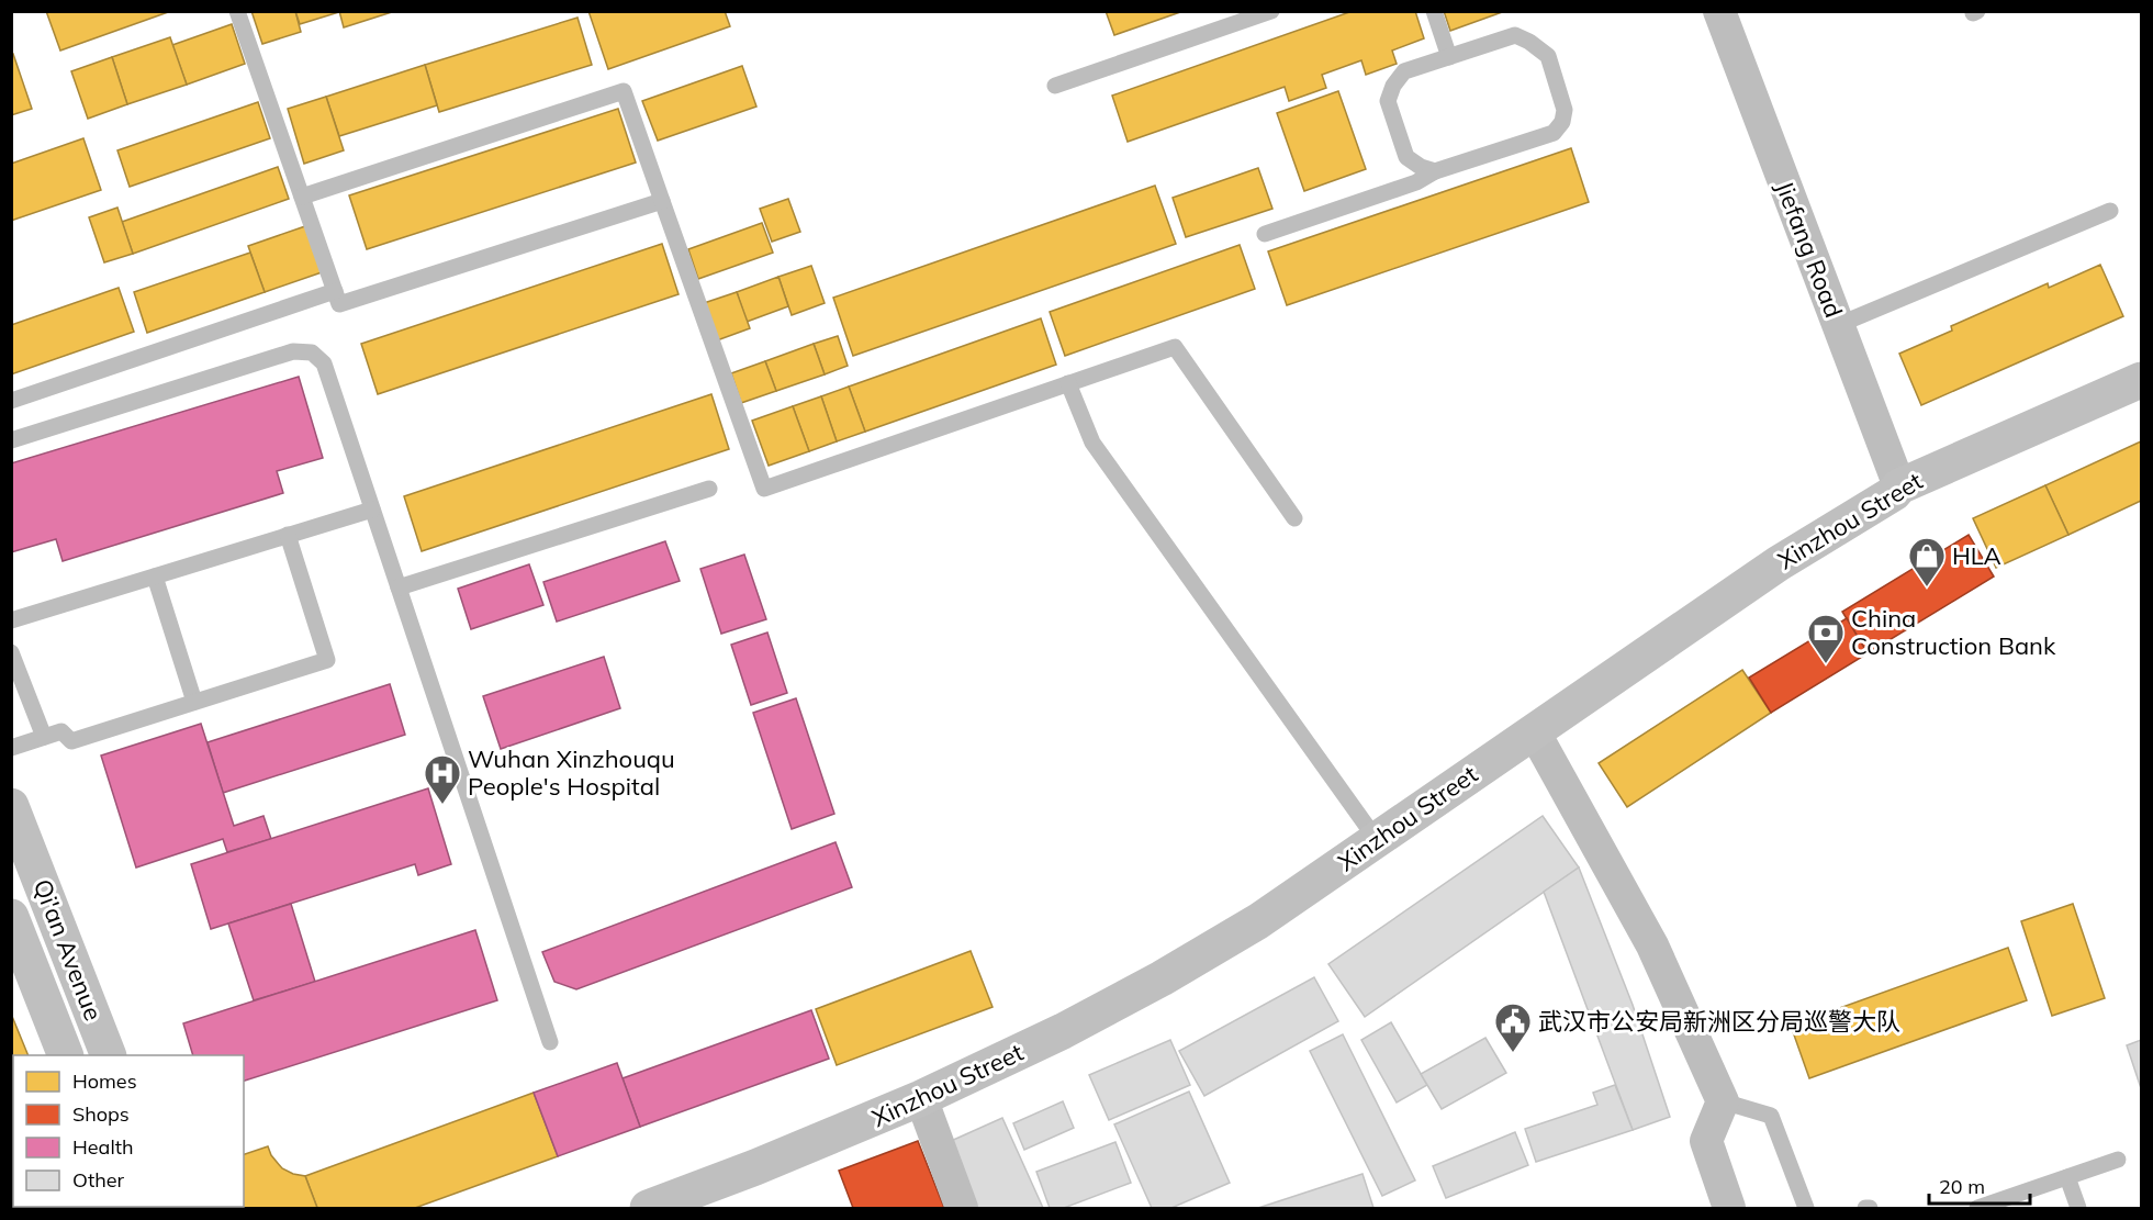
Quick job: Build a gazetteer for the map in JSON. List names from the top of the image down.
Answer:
{
  "streets": {
    "main road": ["Xinzhou Street", "Qi'an Avenue"],
    "street": ["Jiefang Road"]
  },
  "crossings": [
    ["Jiefang Road", "Xinzhou Street"]
  ],
  "places": {
    "shop": ["HLA"],
    "bank": ["China Construction Bank"],
    "hospital": ["Wuhan Xinzhouqu People's Hospital"],
    "public building": ["武汉市公安局新洲区分局巡警大队"]
  },
  "legend": [
    "Homes",
    "Shops",
    "Health",
    "Other"
  ],
  "scale_bar": "20 m"
}
